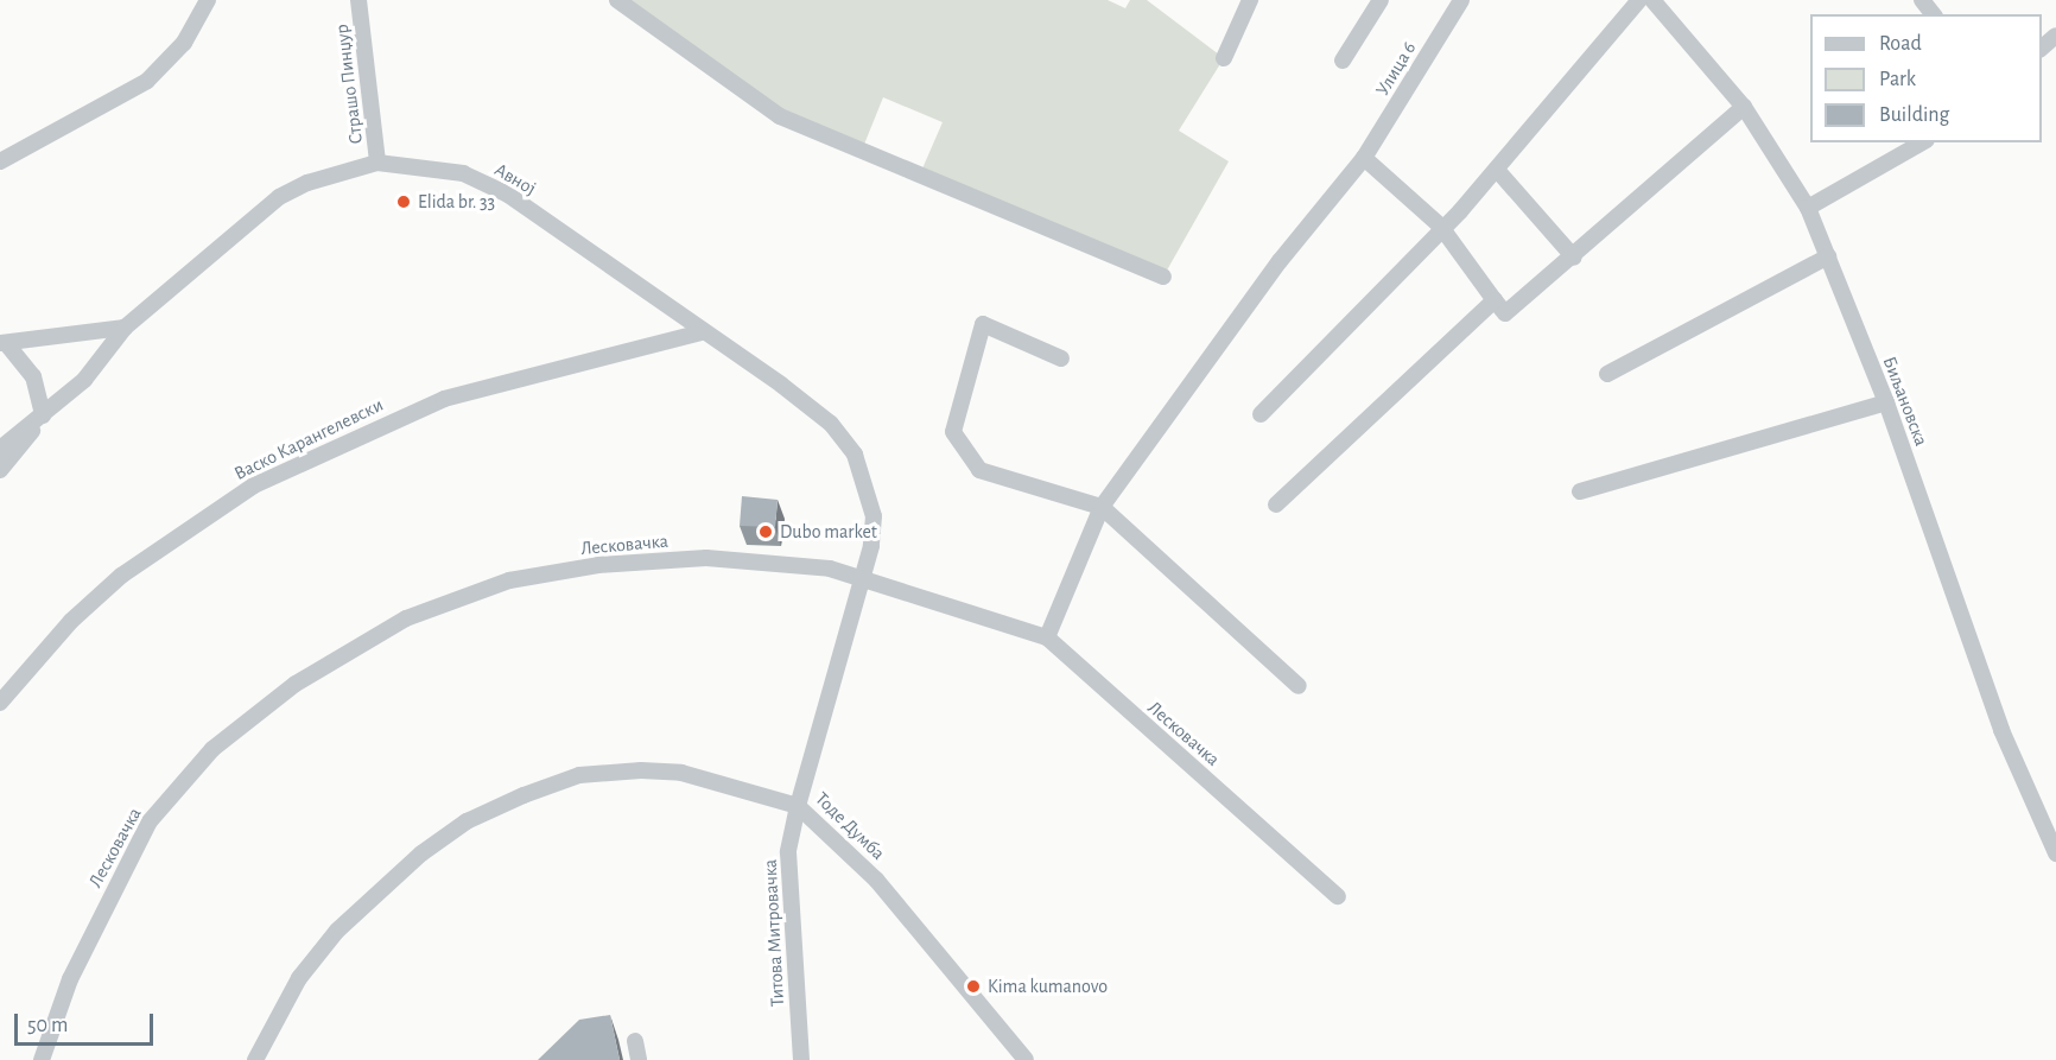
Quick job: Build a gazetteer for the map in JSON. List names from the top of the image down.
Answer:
{
  "streets": {
    "street": [
      "Улица 6",
      "Страшо Пинџур",
      "Авној",
      "Биљановска",
      "Васко Карангелевски",
      "Лесковачка",
      "Тоде Думба",
      "Титова Митровачка"
    ]
  },
  "crossings": [
    ["Улица 6", "Лесковачка"],
    ["Страшо Пинџур", "Авној"],
    ["Авној", "Васко Карангелевски"],
    ["Авној", "Лесковачка"],
    ["Авној", "Тоде Думба"],
    ["Лесковачка", "Тоде Думба"],
    ["Тоде Думба", "Титова Митровачка"]
  ],
  "places": ["Elida br. 33", "Dubo market", "Kima kumanovo"],
  "legend": ["Road", "Park", "Building"],
  "scale_bar": "50 m"
}
